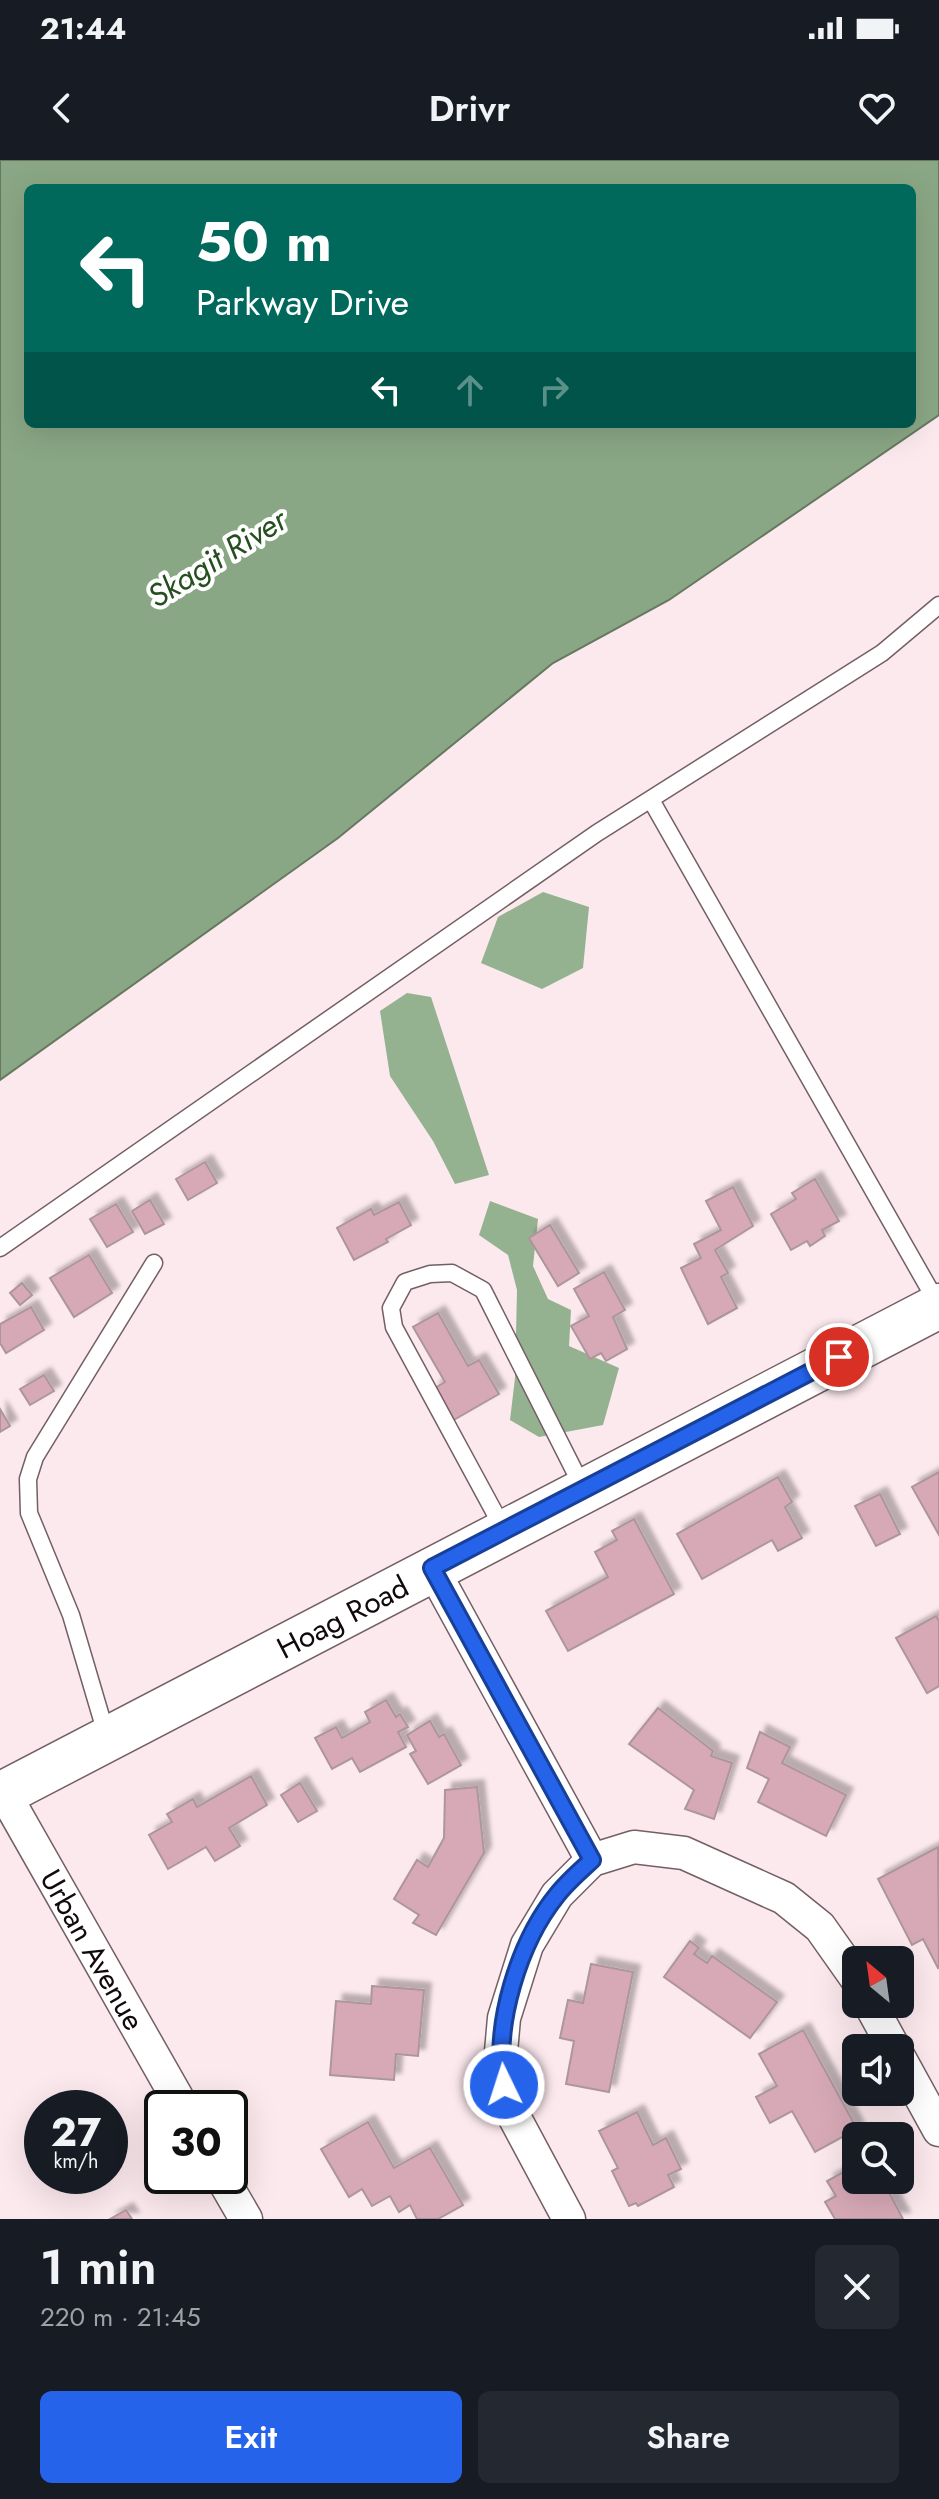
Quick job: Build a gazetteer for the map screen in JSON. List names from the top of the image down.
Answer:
{
  "streets": {
    "street": ["Hoag Road", "Urban Avenue"]
  },
  "crossings": [
    ["Hoag Road", "Urban Avenue"]
  ],
  "water": ["Skagit River"],
  "north": "top left",
  "page": {
    "status": "21:44",
    "header": "Drivr",
    "turn": ["50 m", "Parkway Drive"],
    "speed": "27 km/h",
    "limit": "30",
    "heading": ["1 min", "220 m · 21:45"],
    "buttons": ["Exit", "Share"]
  }
}
